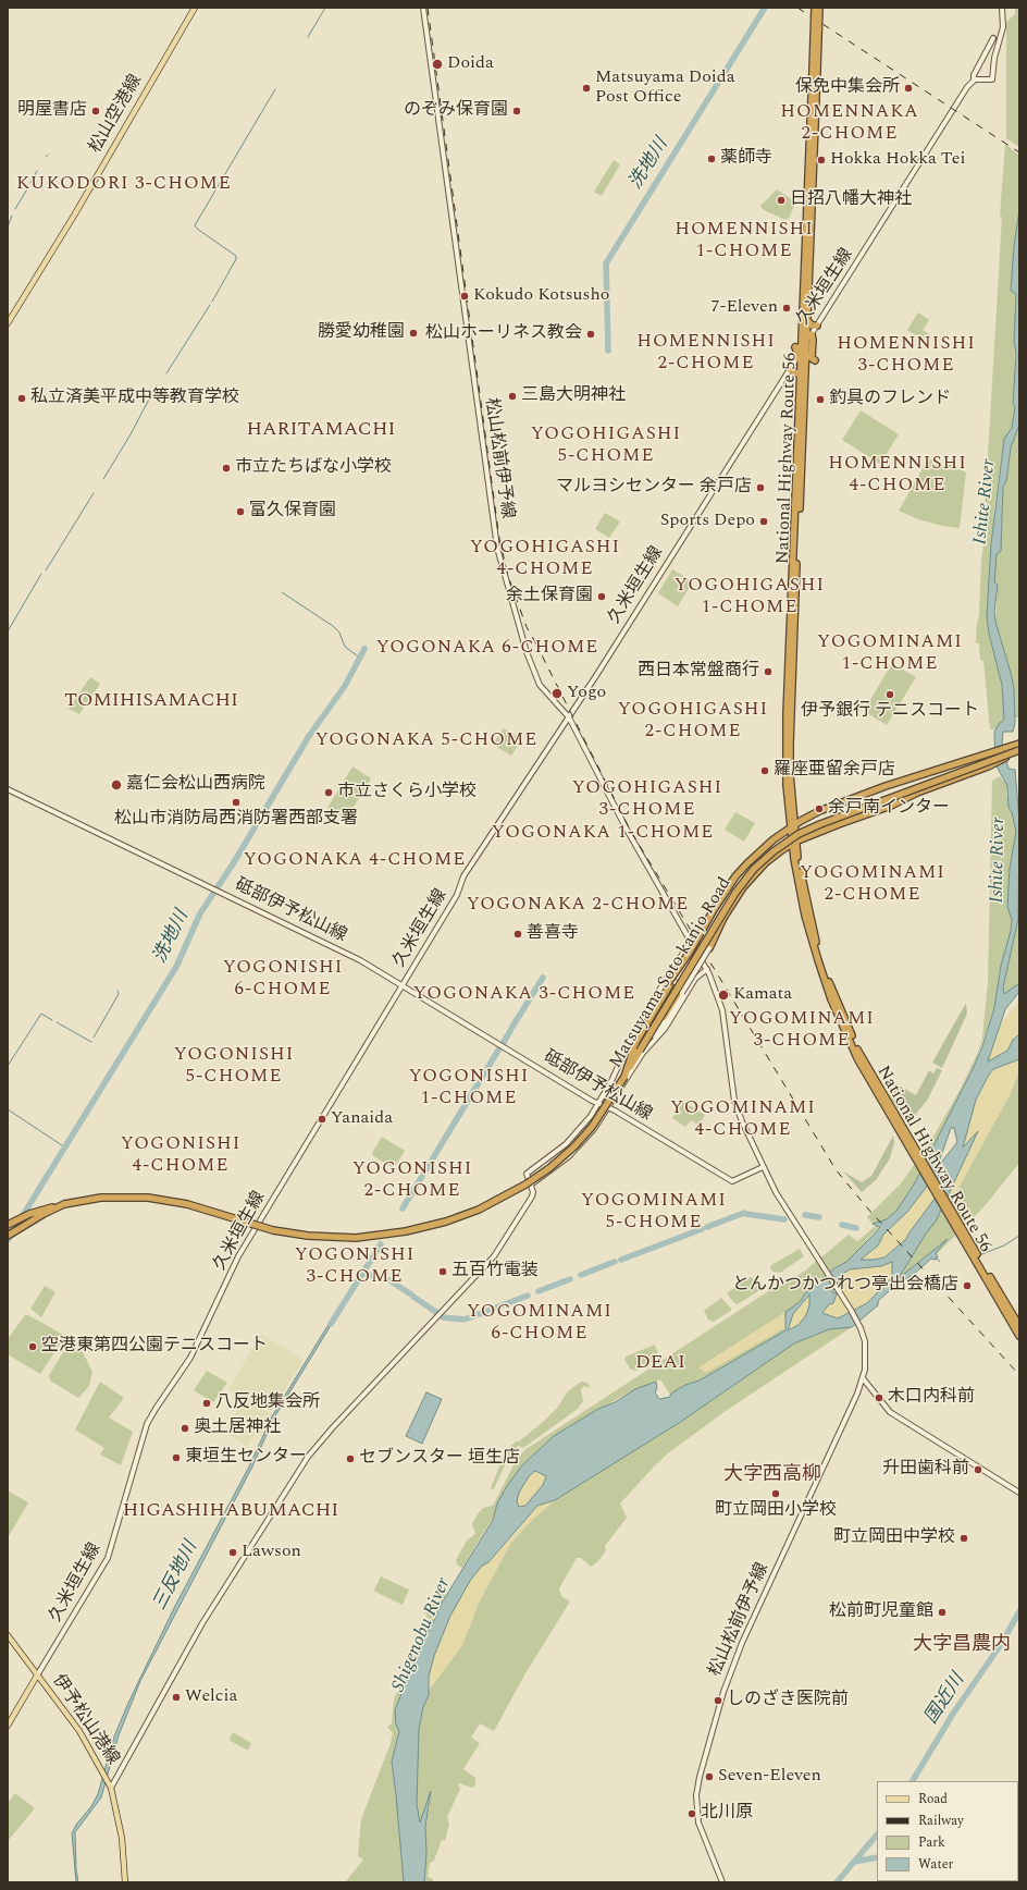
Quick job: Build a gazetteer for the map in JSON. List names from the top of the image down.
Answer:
{
  "streets": {
    "highway": ["National Highway Route 56", "Matsuyama Soto kanjo Road"],
    "main road": [
      "松山空港線",
      "久米垣生線",
      "松山松前伊予線",
      "砥部伊予松山線",
      "伊予松山港線"
    ]
  },
  "crossings": [
    ["久米垣生線", "松山松前伊予線"],
    ["久米垣生線", "National Highway Route 56"],
    ["久米垣生線", "砥部伊予松山線"],
    ["久米垣生線", "伊予松山港線"],
    ["松山松前伊予線", "砥部伊予松山線"],
    ["National Highway Route 56", "Matsuyama Soto kanjo Road"]
  ],
  "districts": [
    "HOMENNAKA 2-CHOME",
    "KUKODORI 3-CHOME",
    "HOMENNISHI 1-CHOME",
    "HOMENNISHI 2-CHOME",
    "HOMENNISHI 3-CHOME",
    "HARITAMACHI",
    "YOGOHIGASHI 5-CHOME",
    "HOMENNISHI 4-CHOME",
    "YOGOHIGASHI 4-CHOME",
    "YOGOHIGASHI 1-CHOME",
    "YOGOMINAMI 1-CHOME",
    "YOGONAKA 6-CHOME",
    "TOMIHISAMACHI",
    "YOGOHIGASHI 2-CHOME",
    "YOGONAKA 5-CHOME",
    "YOGOHIGASHI 3-CHOME",
    "YOGONAKA 1-CHOME",
    "YOGONAKA 4-CHOME",
    "YOGOMINAMI 2-CHOME",
    "YOGONAKA 2-CHOME",
    "YOGONISHI 6-CHOME",
    "YOGONAKA 3-CHOME",
    "YOGOMINAMI 3-CHOME",
    "YOGONISHI 5-CHOME",
    "YOGONISHI 1-CHOME",
    "YOGOMINAMI 4-CHOME",
    "YOGONISHI 4-CHOME",
    "YOGONISHI 2-CHOME",
    "YOGOMINAMI 5-CHOME",
    "YOGONISHI 3-CHOME",
    "YOGOMINAMI 6-CHOME",
    "DEAI",
    "大字西高柳",
    "HIGASHIHABUMACHI",
    "大字昌農内"
  ],
  "water": [
    "洗地川",
    "Ishite River",
    "三反地川",
    "Shigenobu River",
    "国近川"
  ],
  "places": [
    "Doida",
    "Matsuyama Doida Post Office",
    "保免中集会所",
    "明屋書店",
    "のぞみ保育園",
    "薬師寺",
    "Hokka Hokka Tei",
    "日招八幡大神社",
    "Kokudo Kotsusho",
    "7-Eleven",
    "勝愛幼稚園",
    "松山ホーリネス教会",
    "三島大明神社",
    "私立済美平成中等教育学校",
    "釣具のフレンド",
    "市立たちばな小学校",
    "マルヨシセンター 余戸店",
    "富久保育園",
    "Sports Depo",
    "余土保育園",
    "西日本常盤商行",
    "Yogo",
    "伊予銀行 テニスコート",
    "羅座亜留余戸店",
    "嘉仁会松山西病院",
    "市立さくら小学校",
    "松山市消防局西消防署西部支署",
    "余戸南インター",
    "善喜寺",
    "Kamata",
    "Yanaida",
    "五百竹電装",
    "とんかつかつれつ亭出会橋店",
    "空港東第四公園テニスコート",
    "木口内科前",
    "八反地集会所",
    "奥土居神社",
    "東垣生センター",
    "セブンスター 垣生店",
    "升田歯科前",
    "町立岡田小学校",
    "町立岡田中学校",
    "Lawson",
    "松前町児童館",
    "Welcia",
    "しのざき医院前",
    "Seven-Eleven",
    "北川原"
  ],
  "legend": [
    "Road",
    "Railway",
    "Park",
    "Water"
  ]
}
